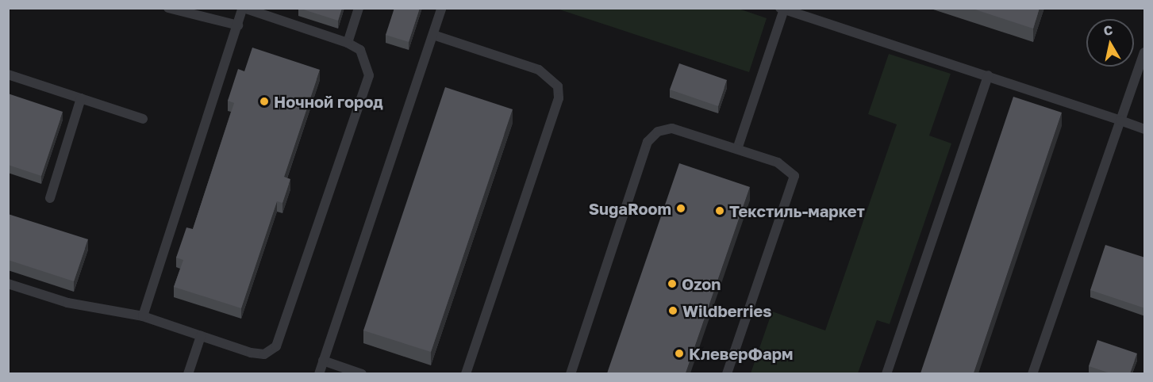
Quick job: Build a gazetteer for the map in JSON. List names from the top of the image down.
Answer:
{
  "places": [
    "Ночной город",
    "SugaRoom",
    "Текстиль-маркет",
    "Ozon",
    "Wildberries",
    "КлеверФарм"
  ],
  "north": "top"
}
